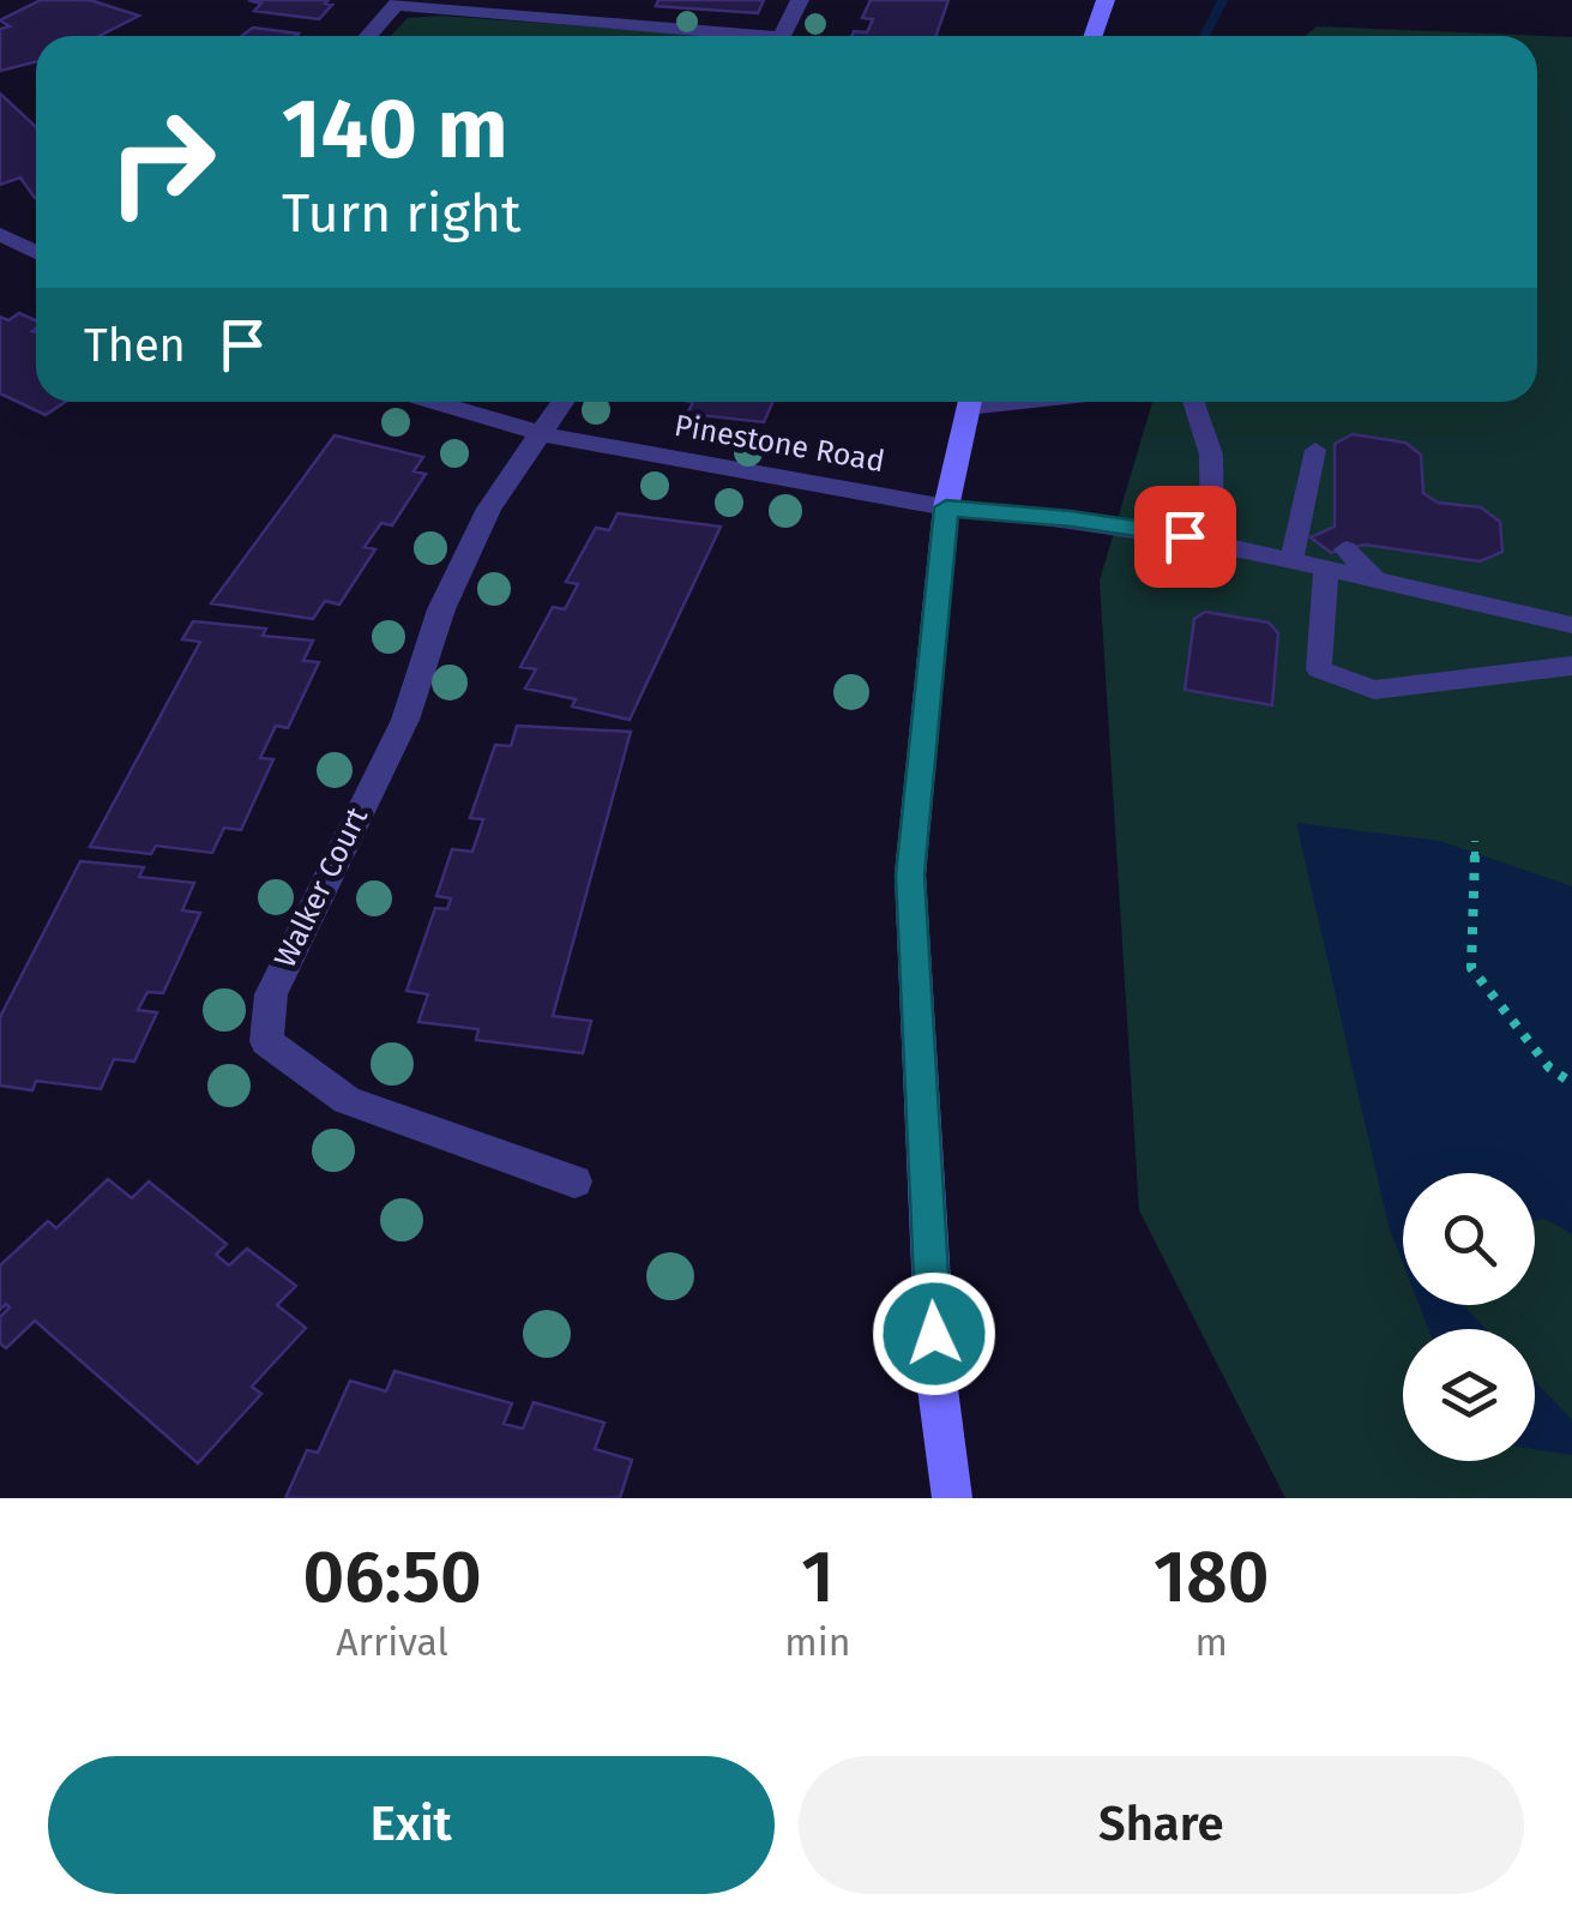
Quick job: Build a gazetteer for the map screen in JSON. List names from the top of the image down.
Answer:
{
  "streets": {
    "street": ["Pinestone Road", "Walker Court"]
  },
  "crossings": [
    ["Pinestone Road", "Walker Court"]
  ],
  "page": {
    "turn": ["140 m", "Turn right"],
    "then": "Then",
    "eta": [
      "06:50",
      "Arrival",
      "1",
      "min",
      "180",
      "m"
    ],
    "buttons": ["Exit", "Share"]
  }
}
